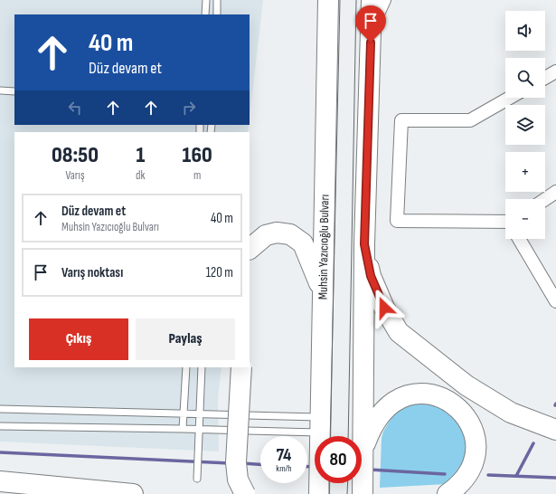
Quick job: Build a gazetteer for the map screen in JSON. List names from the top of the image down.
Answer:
{
  "streets": {
    "main road": ["Muhsin Yazıcıoğlu Bulvarı"]
  },
  "page": {
    "map_buttons": ["+", "−"],
    "turn": ["40 m", "Düz devam et"],
    "eta": [
      "08:50",
      "Varış",
      "1",
      "dk",
      "160",
      "m"
    ],
    "list": [
      {
        "name": "Düz devam et",
        "note": "Muhsin Yazıcıoğlu Bulvarı",
        "value": "40 m"
      },
      {
        "name": "Varış noktası",
        "value": "120 m"
      }
    ],
    "buttons": ["Çıkış", "Paylaş"],
    "speed": "74 km/h",
    "limit": "80"
  }
}
